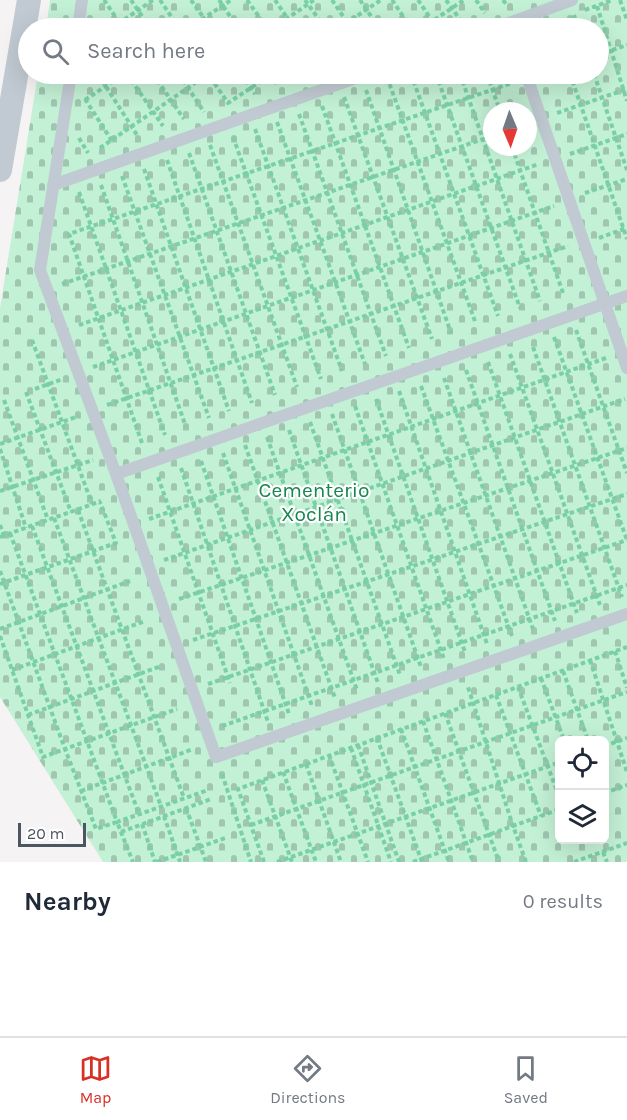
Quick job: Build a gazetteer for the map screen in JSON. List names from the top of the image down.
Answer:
{
  "parks": ["Cementerio Xoclán"],
  "scale_bar": "20 m",
  "north": "bottom",
  "page": {
    "search": "Search here",
    "scale": "20 m",
    "heading": ["Nearby", "0 results"],
    "nav": ["Map", "Directions", "Saved"]
  }
}
